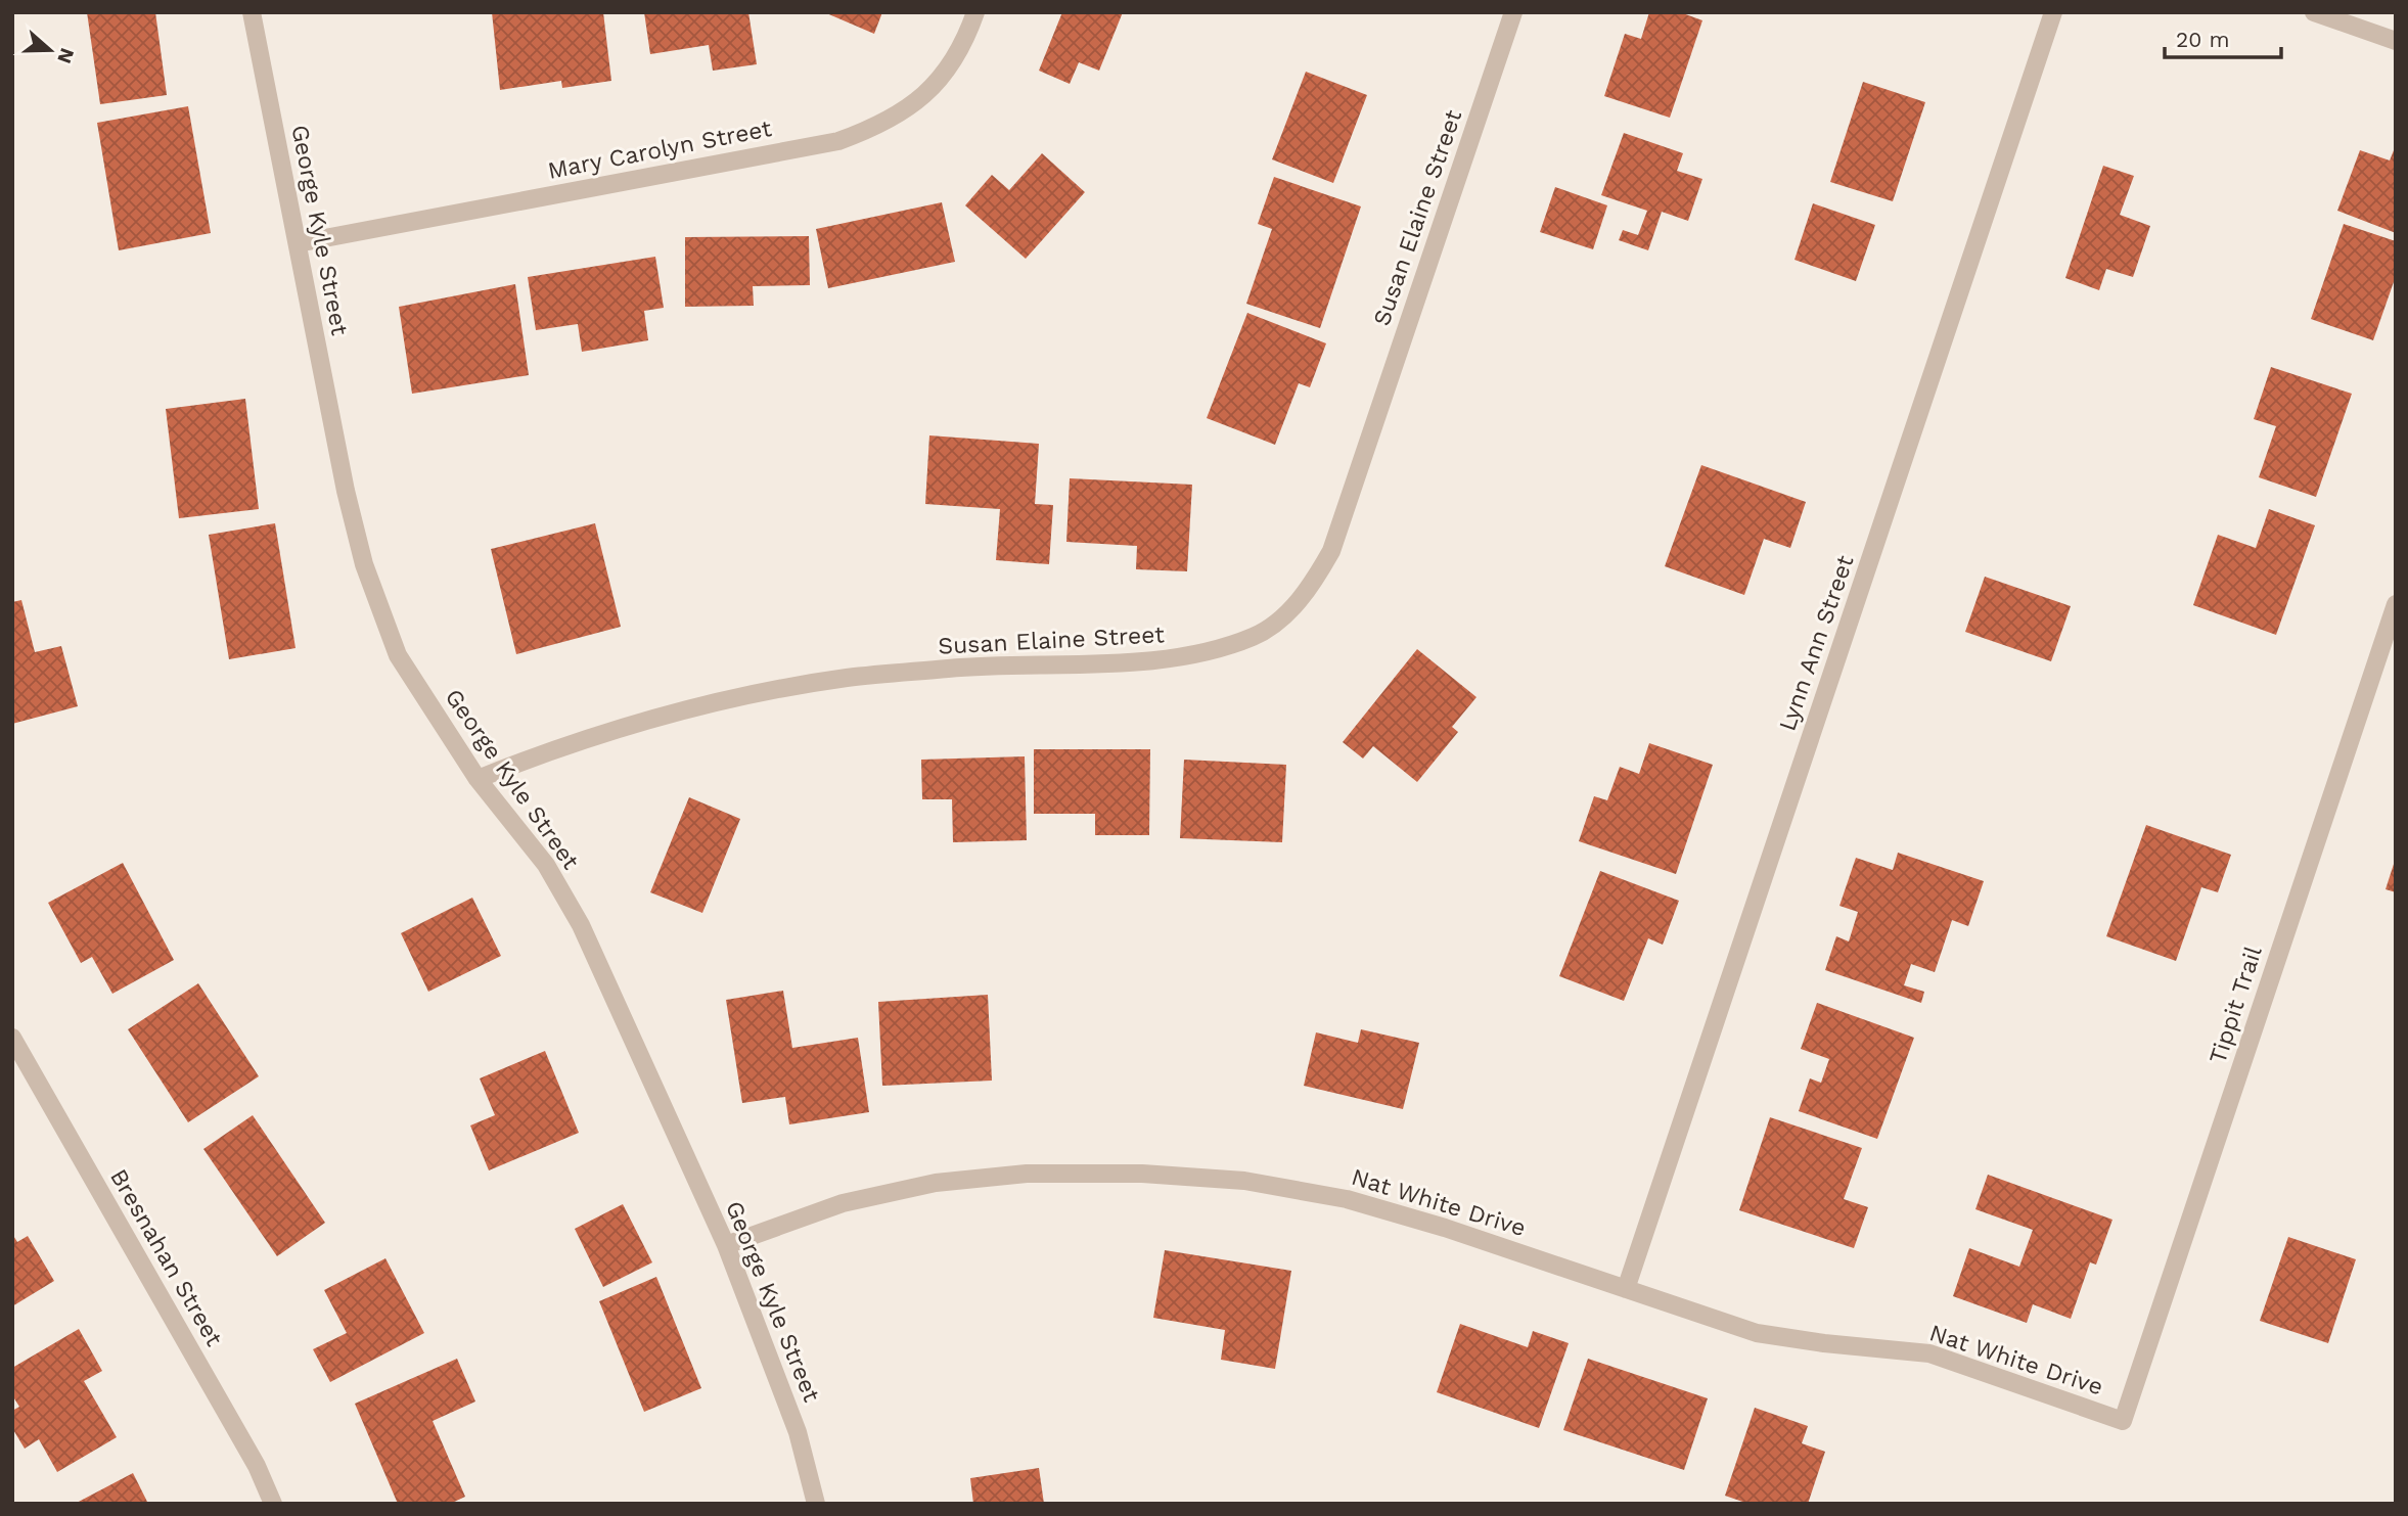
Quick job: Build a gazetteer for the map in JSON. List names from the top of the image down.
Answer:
{
  "streets": {
    "street": [
      "Mary Carolyn Street",
      "Susan Elaine Street",
      "George Kyle Street",
      "Lynn Ann Street",
      "Tippit Trail",
      "Nat White Drive",
      "Bresnahan Street"
    ]
  },
  "crossings": [
    ["Mary Carolyn Street", "George Kyle Street"],
    ["Susan Elaine Street", "George Kyle Street"],
    ["George Kyle Street", "Nat White Drive"],
    ["Lynn Ann Street", "Nat White Drive"],
    ["Tippit Trail", "Nat White Drive"]
  ],
  "scale_bar": "20 m",
  "north": "right"
}
